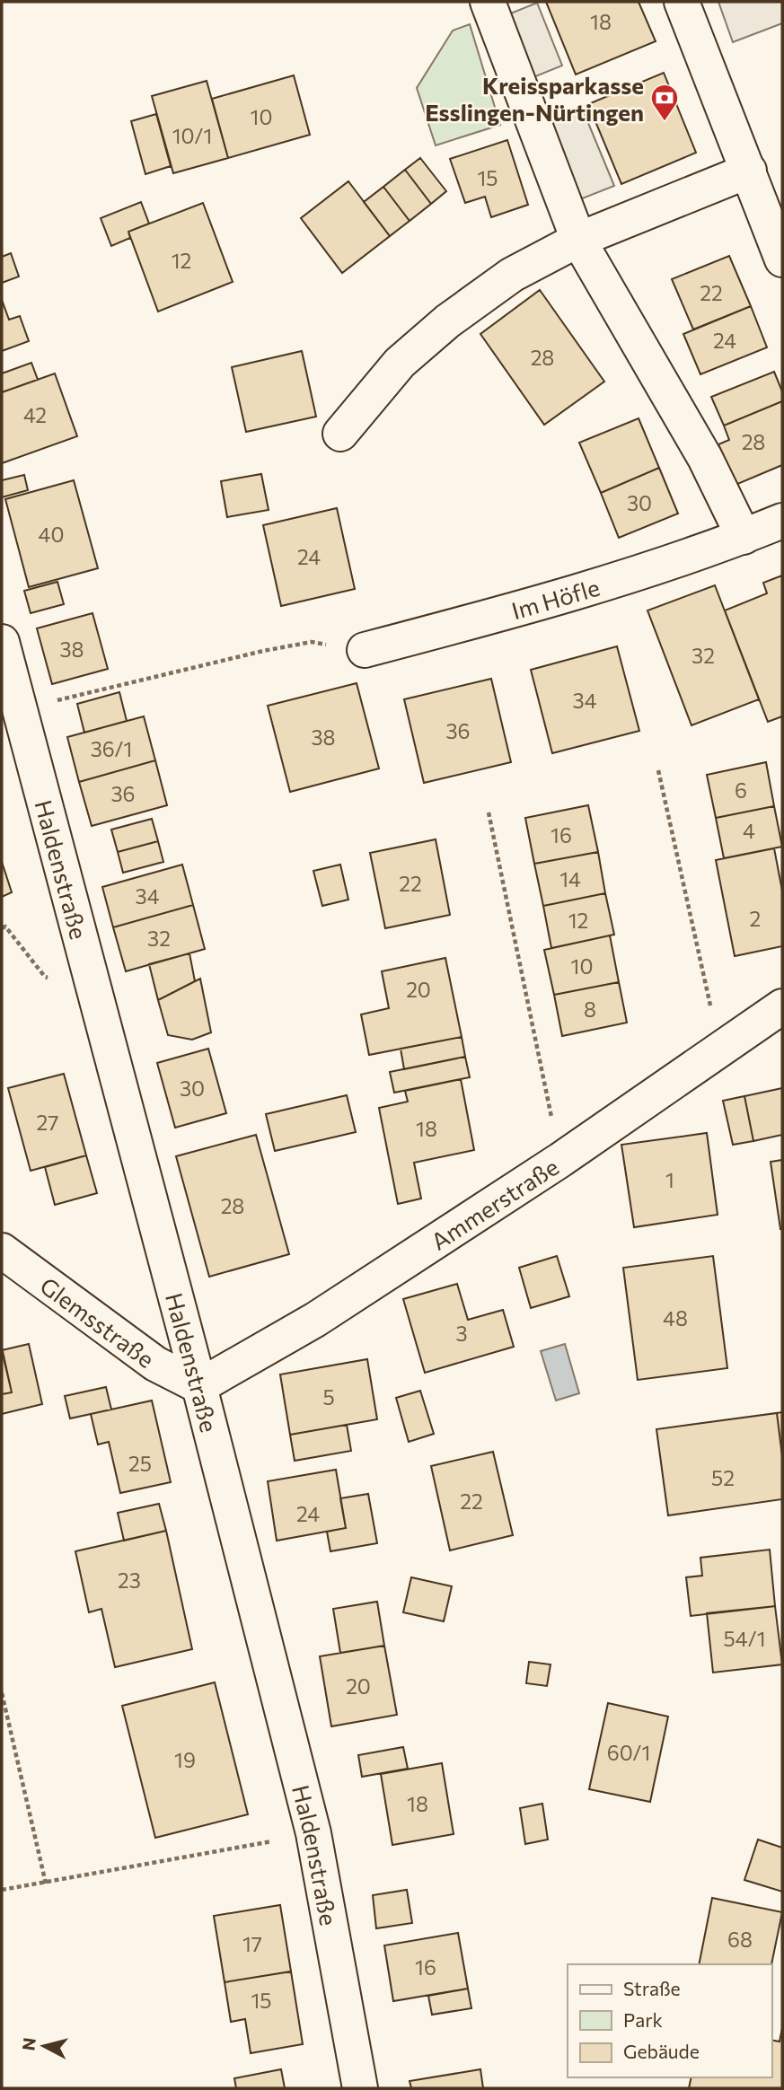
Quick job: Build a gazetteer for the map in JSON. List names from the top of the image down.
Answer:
{
  "streets": {
    "street": [
      "Im Höfle",
      "Haldenstraße",
      "Ammerstraße",
      "Glemsstraße"
    ]
  },
  "crossings": [
    ["Haldenstraße", "Ammerstraße"],
    ["Haldenstraße", "Glemsstraße"],
    ["Ammerstraße", "Glemsstraße"]
  ],
  "places": {
    "bank": ["Kreissparkasse Esslingen-Nürtingen"]
  },
  "house_numbers": [
    "18",
    "10",
    "10/1",
    "15",
    "12",
    "22",
    "24",
    "28",
    "42",
    "28",
    "30",
    "40",
    "24",
    "38",
    "32",
    "34",
    "36",
    "38",
    "36/1",
    "6",
    "36",
    "4",
    "16",
    "14",
    "22",
    "34",
    "2",
    "12",
    "32",
    "10",
    "20",
    "8",
    "30",
    "27",
    "18",
    "1",
    "28",
    "48",
    "3",
    "5",
    "25",
    "52",
    "22",
    "24",
    "23",
    "54/1",
    "20",
    "60/1",
    "19",
    "18",
    "68",
    "17",
    "16",
    "15"
  ],
  "legend": ["Straße", "Park", "Gebäude"],
  "north": "left"
}
